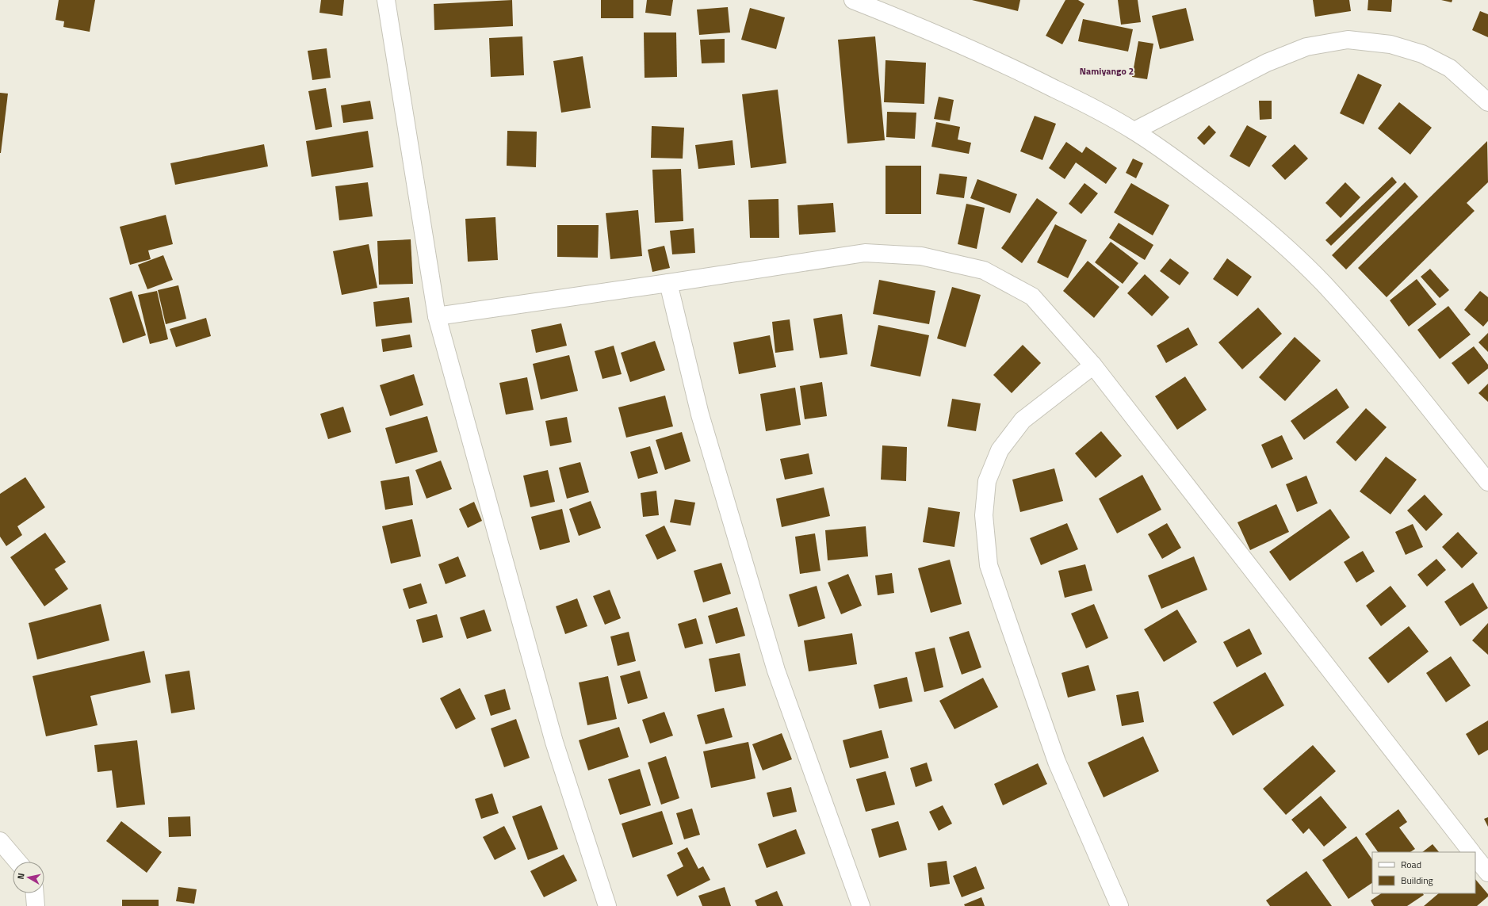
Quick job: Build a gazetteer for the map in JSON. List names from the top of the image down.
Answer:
{
  "districts": ["Namiyango 2"],
  "legend": ["Road", "Building"],
  "north": "left"
}
